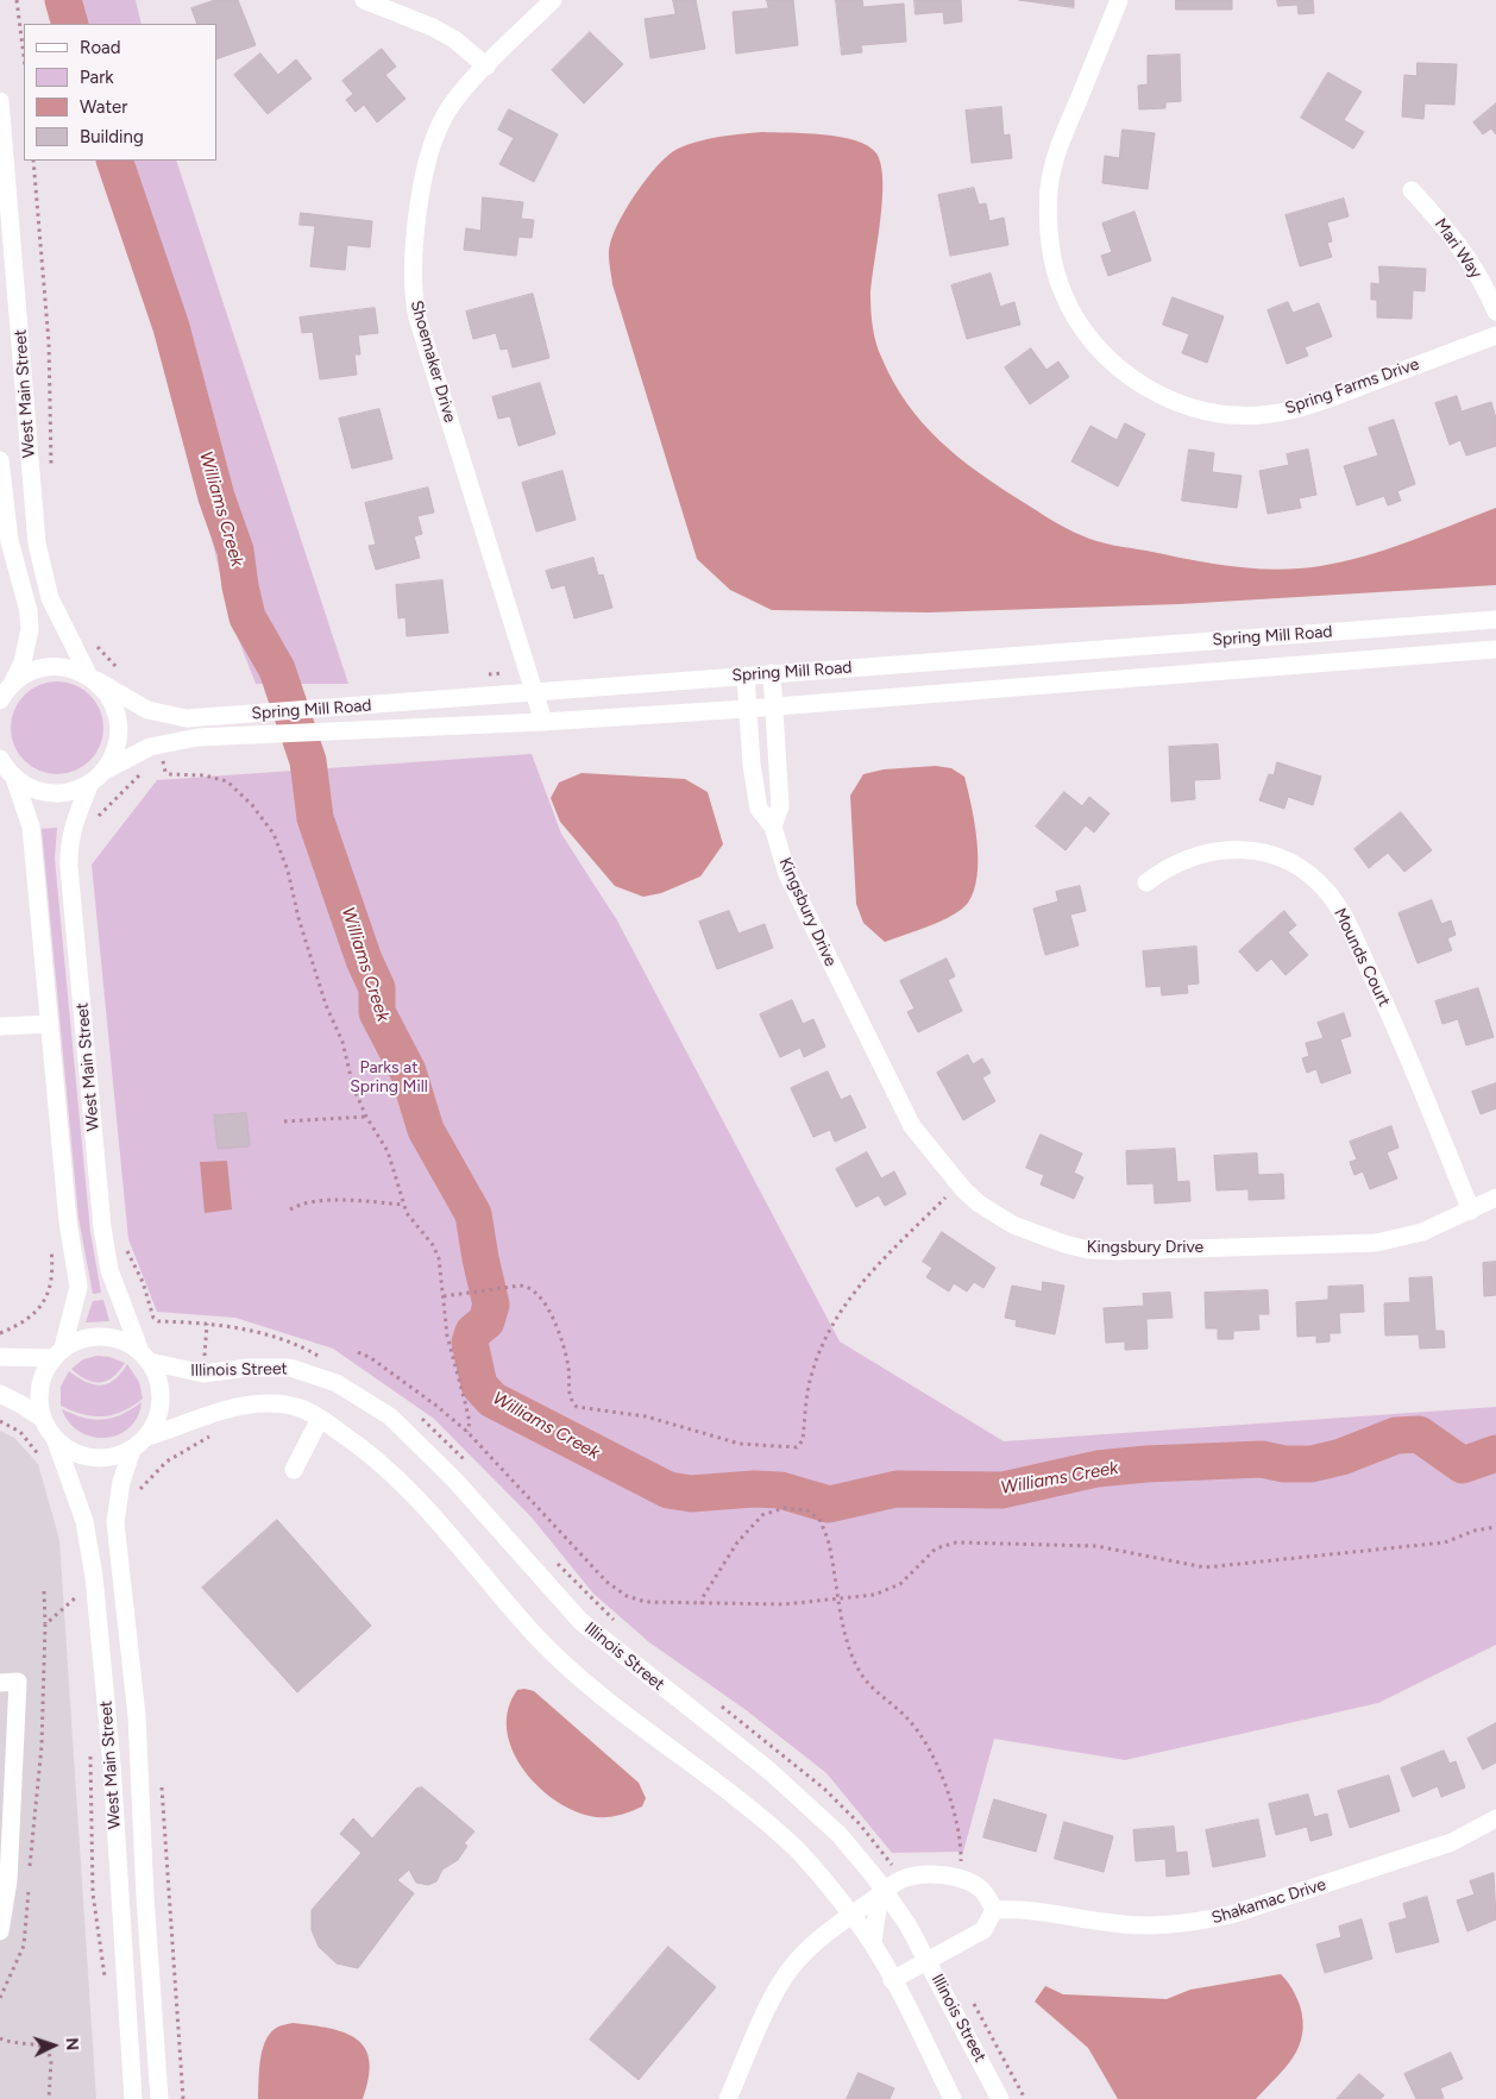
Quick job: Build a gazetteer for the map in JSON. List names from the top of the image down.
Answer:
{
  "streets": {
    "street": [
      "Mari Way",
      "Shoemaker Drive",
      "Spring Farms Drive",
      "West Main Street",
      "Spring Mill Road",
      "Kingsbury Drive",
      "Mounds Court",
      "Illinois Street",
      "Shakamac Drive"
    ]
  },
  "crossings": [
    ["Shoemaker Drive", "Spring Mill Road"],
    ["West Main Street", "Spring Mill Road"],
    ["West Main Street", "Illinois Street"],
    ["Spring Mill Road", "Kingsbury Drive"],
    ["Kingsbury Drive", "Mounds Court"]
  ],
  "water": ["Williams Creek"],
  "parks": ["Parks at Spring Mill"],
  "legend": [
    "Road",
    "Park",
    "Water",
    "Building"
  ],
  "north": "right"
}
